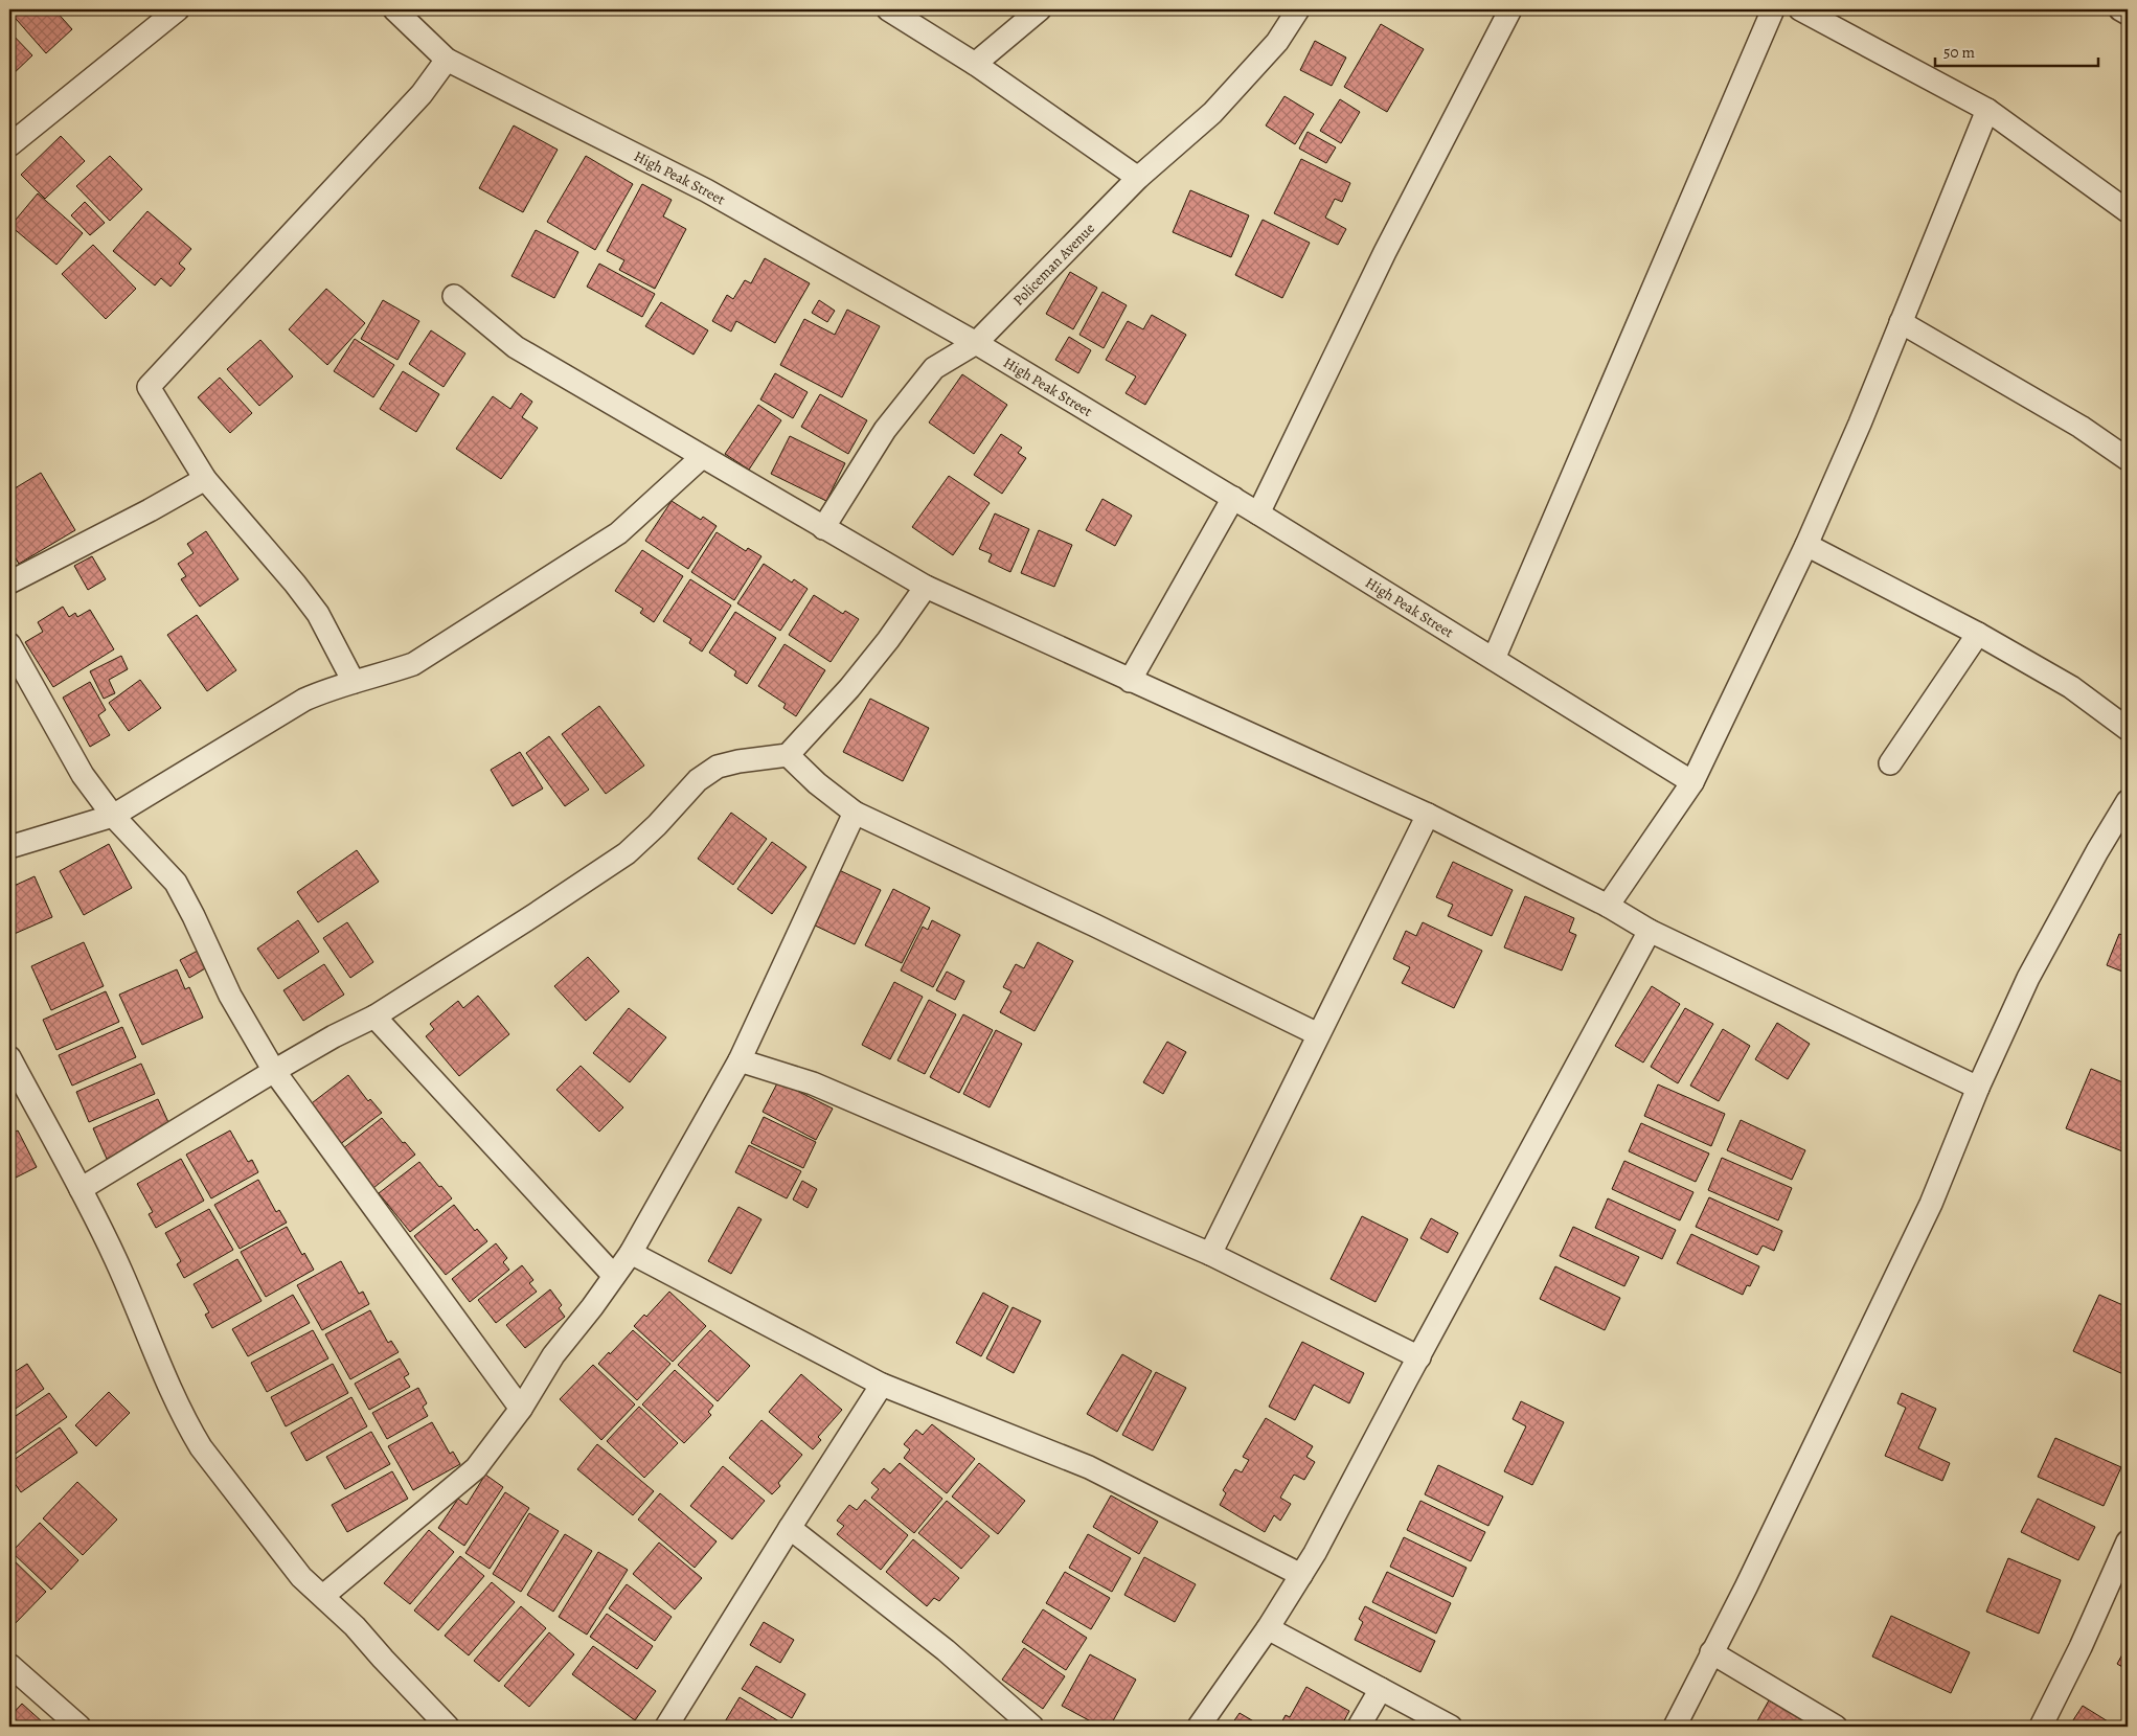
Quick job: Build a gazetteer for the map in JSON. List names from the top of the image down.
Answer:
{
  "streets": {
    "street": ["High Peak Street", "Policeman Avenue"]
  },
  "crossings": [
    ["High Peak Street", "Policeman Avenue"]
  ],
  "scale_bar": "50 m"
}
